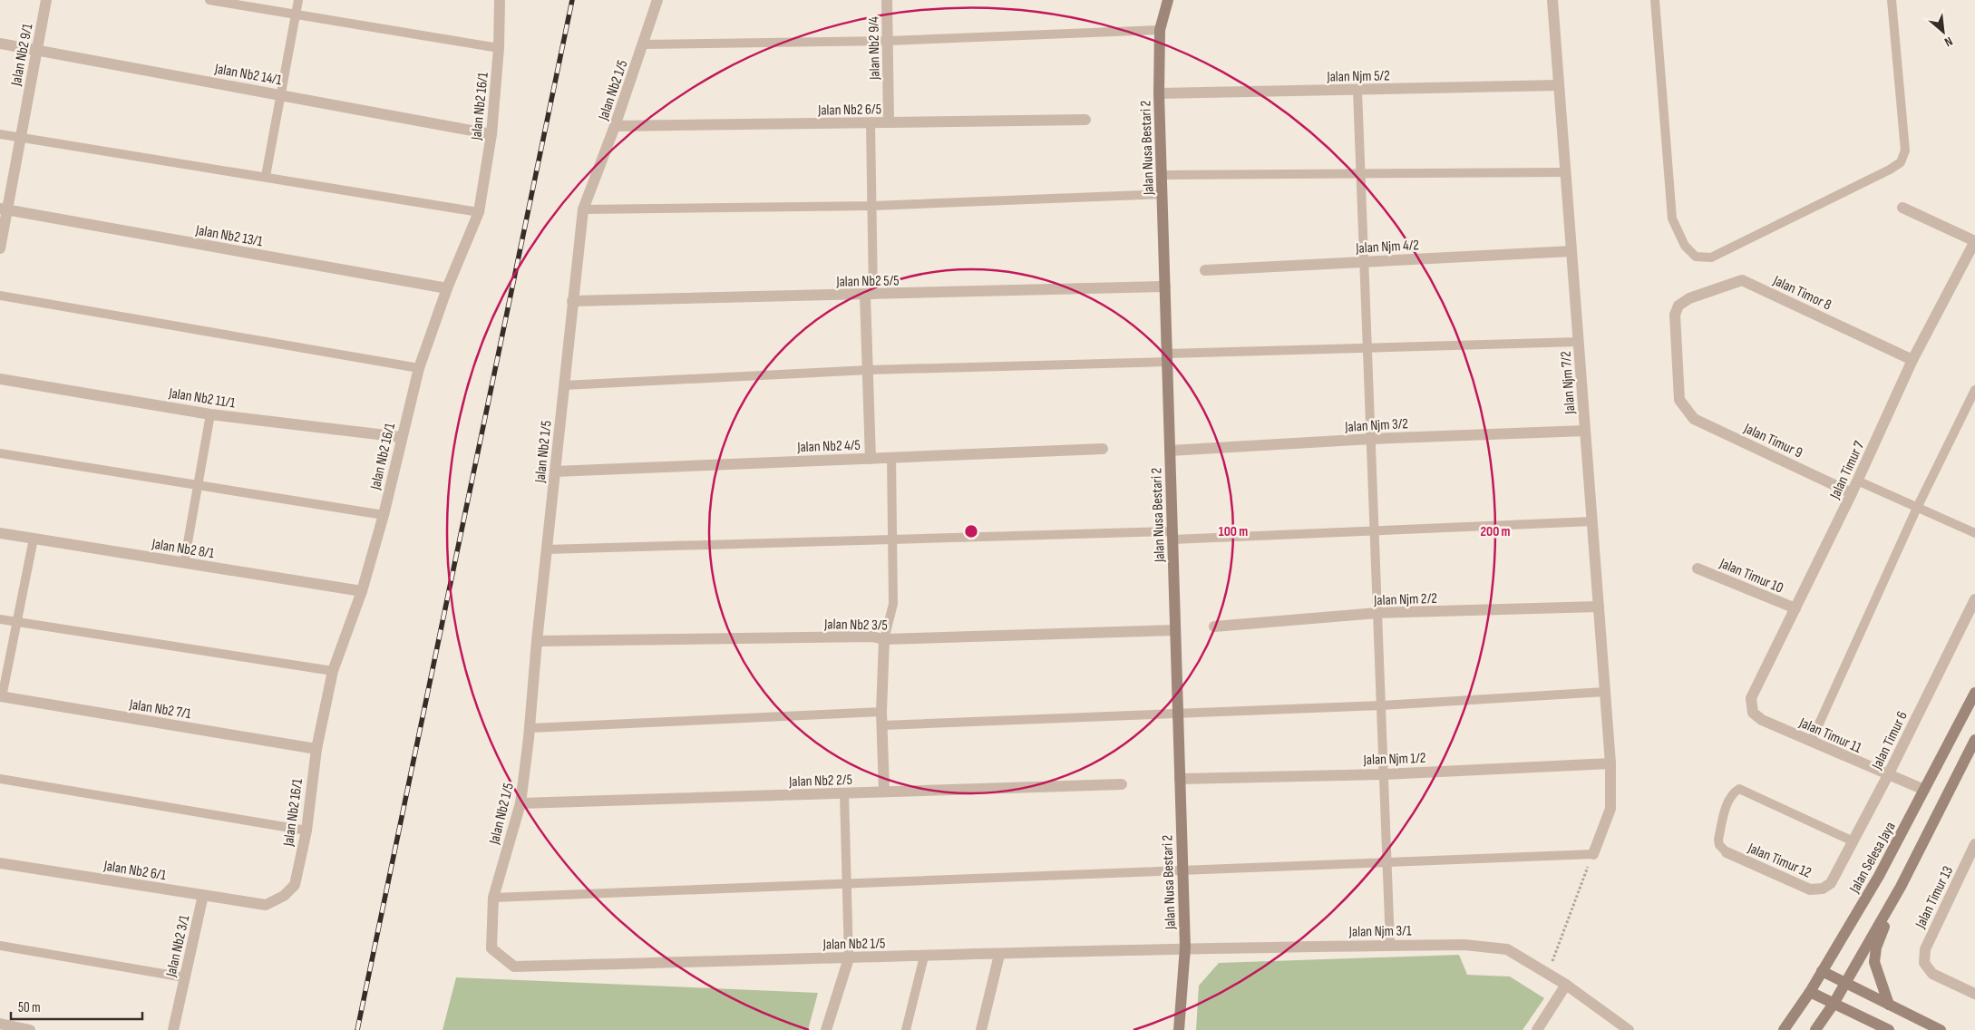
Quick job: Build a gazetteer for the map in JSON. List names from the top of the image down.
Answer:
{
  "streets": {
    "street": [
      "Jalan Nb2 9/4",
      "Jalan Nb2 9/1",
      "Jalan Nb2 14/1",
      "Jalan Njm 5/2",
      "Jalan Nb2 1/5",
      "Jalan Nb2 16/1",
      "Jalan Nb2 6/5",
      "Jalan Nusa Bestari 2",
      "Jalan Nb2 13/1",
      "Jalan Njm 4/2",
      "Jalan Nb2 5/5",
      "Jalan Timor 8",
      "Jalan Njm 7/2",
      "Jalan Nb2 11/1",
      "Jalan Njm 3/2",
      "Jalan Timur 9",
      "Jalan Nb2 4/5",
      "Jalan Timur 7",
      "Jalan Nb2 8/1",
      "Jalan Timur 10",
      "Jalan Njm 2/2",
      "Jalan Nb2 3/5",
      "Jalan Nb2 7/1",
      "Jalan Timur 11",
      "Jalan Timur 6",
      "Jalan Njm 1/2",
      "Jalan Nb2 2/5",
      "Jalan Selesa Jaya",
      "Jalan Timur 12",
      "Jalan Nb2 6/1",
      "Jalan Timur 13",
      "Jalan Njm 3/1",
      "Jalan Nb2 3/1"
    ]
  },
  "crossings": [
    ["Jalan Nb2 9/4", "Jalan Nb2 6/5"],
    ["Jalan Nb2 9/1", "Jalan Nb2 14/1"],
    ["Jalan Nb2 9/1", "Jalan Nb2 13/1"],
    ["Jalan Nb2 14/1", "Jalan Nb2 16/1"],
    ["Jalan Njm 5/2", "Jalan Nusa Bestari 2"],
    ["Jalan Njm 5/2", "Jalan Njm 7/2"],
    ["Jalan Nb2 1/5", "Jalan Nb2 6/5"],
    ["Jalan Nb2 1/5", "Jalan Nusa Bestari 2"],
    ["Jalan Nb2 1/5", "Jalan Nb2 5/5"],
    ["Jalan Nb2 1/5", "Jalan Nb2 4/5"],
    ["Jalan Nb2 1/5", "Jalan Nb2 3/5"],
    ["Jalan Nb2 1/5", "Jalan Nb2 2/5"],
    ["Jalan Nb2 1/5", "Jalan Njm 3/1"],
    ["Jalan Nb2 16/1", "Jalan Nb2 13/1"],
    ["Jalan Nb2 16/1", "Jalan Nb2 11/1"],
    ["Jalan Nb2 16/1", "Jalan Nb2 8/1"],
    ["Jalan Nb2 16/1", "Jalan Nb2 7/1"],
    ["Jalan Nb2 16/1", "Jalan Nb2 6/1"],
    ["Jalan Nusa Bestari 2", "Jalan Nb2 5/5"],
    ["Jalan Nusa Bestari 2", "Jalan Njm 3/2"],
    ["Jalan Nusa Bestari 2", "Jalan Nb2 3/5"],
    ["Jalan Nusa Bestari 2", "Jalan Njm 1/2"],
    ["Jalan Nusa Bestari 2", "Jalan Njm 3/1"],
    ["Jalan Njm 4/2", "Jalan Njm 7/2"],
    ["Jalan Timor 8", "Jalan Timur 9"],
    ["Jalan Timor 8", "Jalan Timur 7"],
    ["Jalan Njm 7/2", "Jalan Njm 3/2"],
    ["Jalan Njm 7/2", "Jalan Njm 2/2"],
    ["Jalan Njm 7/2", "Jalan Njm 1/2"],
    ["Jalan Timur 9", "Jalan Timur 7"],
    ["Jalan Timur 7", "Jalan Timur 10"],
    ["Jalan Timur 7", "Jalan Timur 11"],
    ["Jalan Timur 11", "Jalan Timur 6"],
    ["Jalan Timur 11", "Jalan Selesa Jaya"],
    ["Jalan Timur 6", "Jalan Timur 12"],
    ["Jalan Nb2 6/1", "Jalan Nb2 3/1"]
  ],
  "scale_bar": "50 m",
  "north": "bottom right",
  "rings": ["100 m", "200 m"]
}
